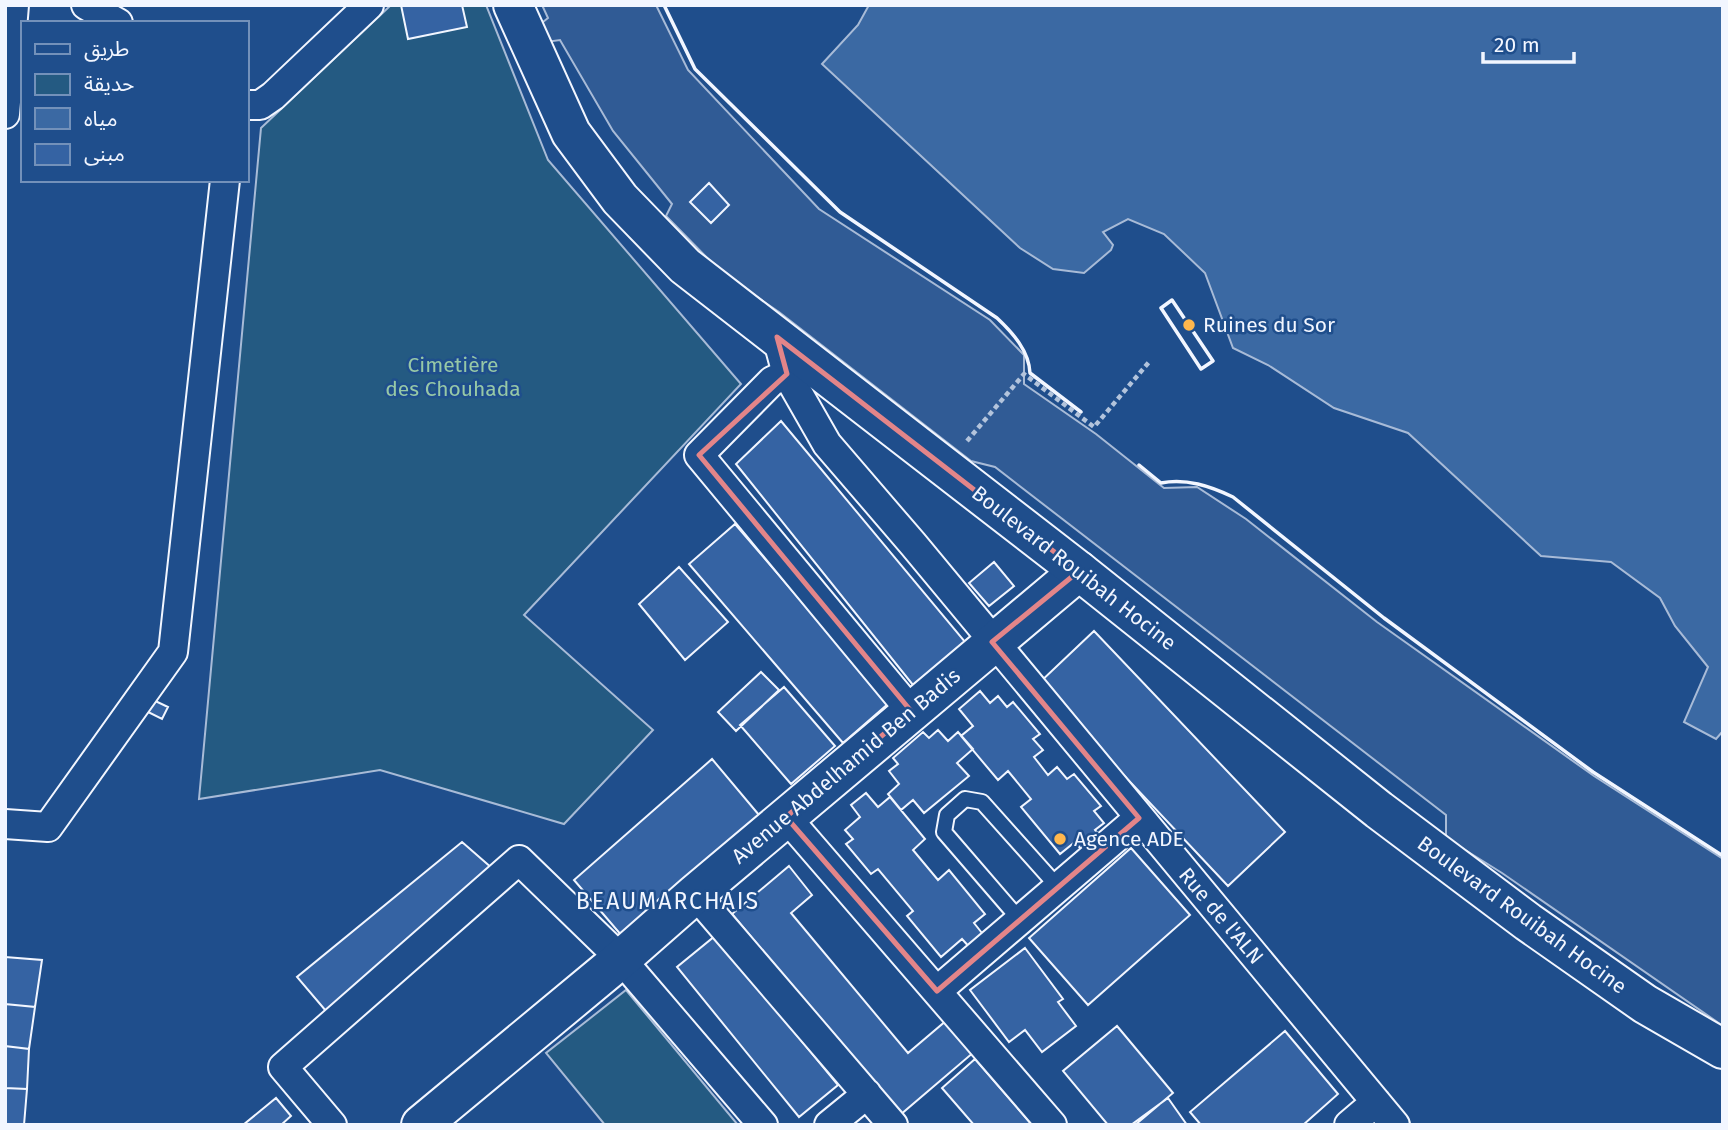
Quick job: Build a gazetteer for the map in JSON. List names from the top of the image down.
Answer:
{
  "streets": {
    "main road": ["Boulevard Rouibah Hocine", "Avenue Abdelhamid Ben Badis"],
    "street": ["Rue de l'ALN"]
  },
  "crossings": [
    ["Boulevard Rouibah Hocine", "Avenue Abdelhamid Ben Badis"],
    ["Boulevard Rouibah Hocine", "Rue de l'ALN"],
    ["Avenue Abdelhamid Ben Badis", "Rue de l'ALN"]
  ],
  "districts": ["BEAUMARCHAIS"],
  "parks": ["Cimetière des Chouhada"],
  "places": ["Ruines du Sor", "Agence ADE"],
  "legend": [
    "طريق",
    "حديقة",
    "مياه",
    "مبنى"
  ],
  "scale_bar": "20 m"
}
